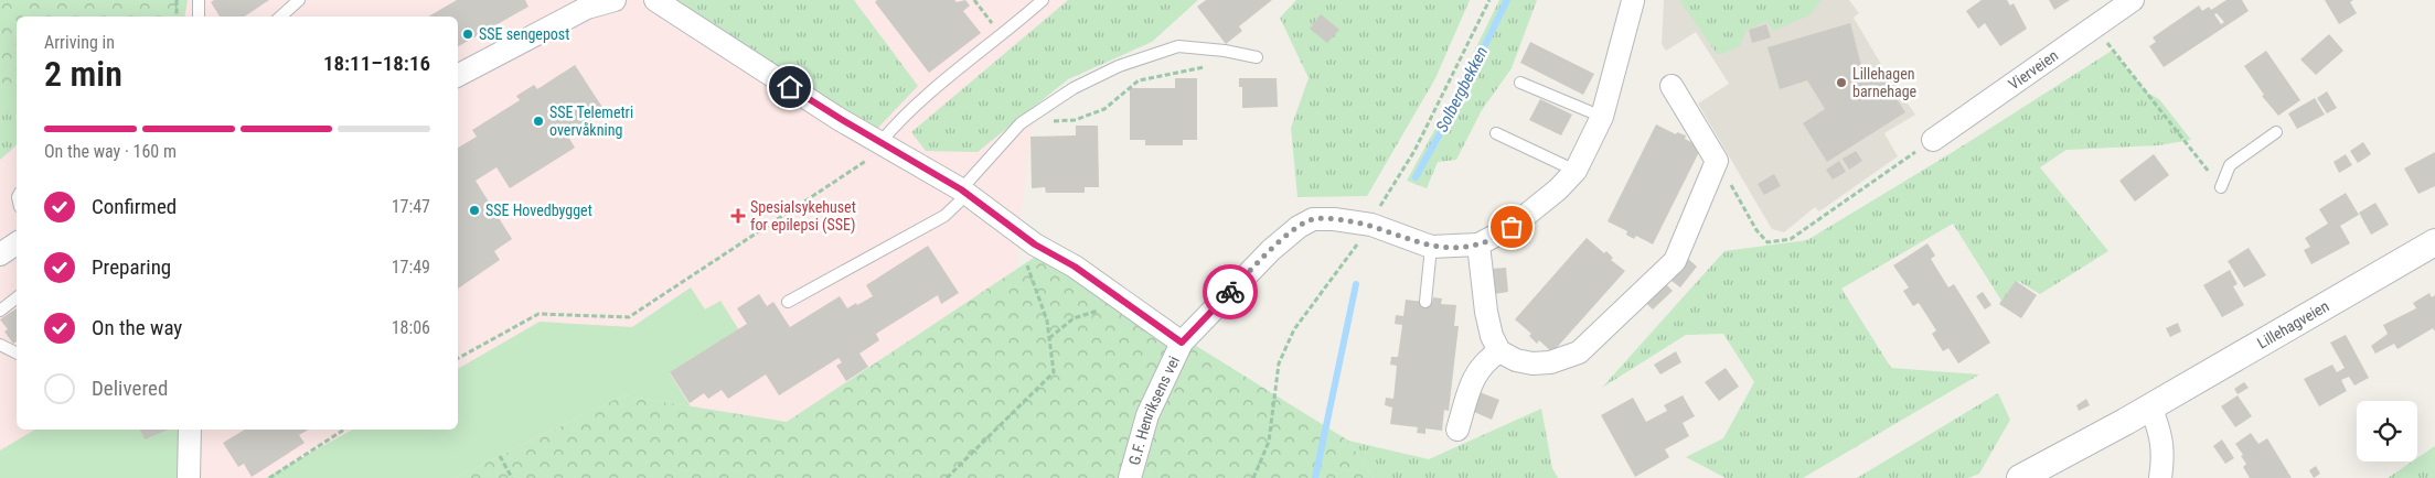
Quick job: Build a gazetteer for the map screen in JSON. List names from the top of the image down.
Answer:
{
  "streets": {
    "street": ["Vierveien", "Lillehagveien", "G.F. Henriksens vei"]
  },
  "water": ["Solbergbekken"],
  "places": {
    "other": [
      "SSE sengepost",
      "Lillehagen barnehage",
      "SSE Telemetri overvåkning",
      "SSE Hovedbygget"
    ],
    "health": ["Spesialsykehuset for epilepsi (SSE)"]
  },
  "page": {
    "heading": ["2 min", "Arriving in", "18:11–18:16"],
    "bar": "On the way · 160 m",
    "list": [
      ["Confirmed", "17:47"],
      ["Preparing", "17:49"],
      ["On the way", "18:06"],
      "Delivered"
    ]
  }
}
